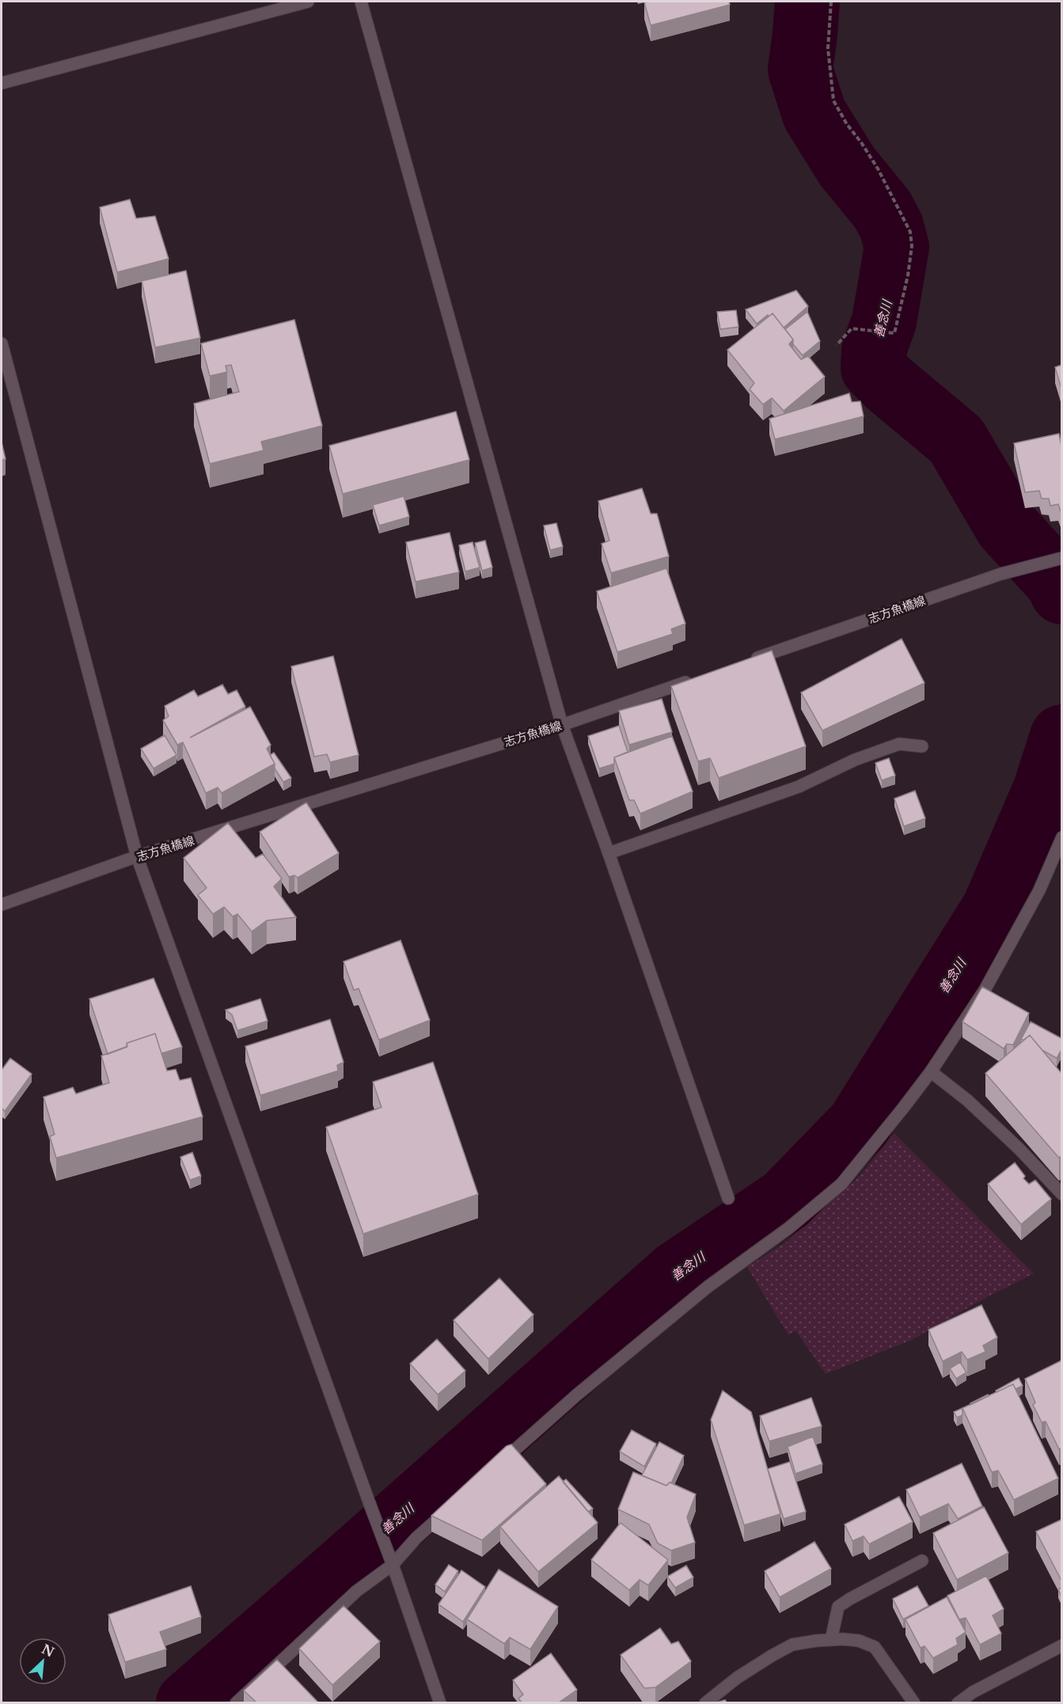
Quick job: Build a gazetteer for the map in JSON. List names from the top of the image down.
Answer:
{
  "streets": {
    "street": ["志方魚橋線"]
  },
  "water": ["善念川"],
  "north": "top right"
}
